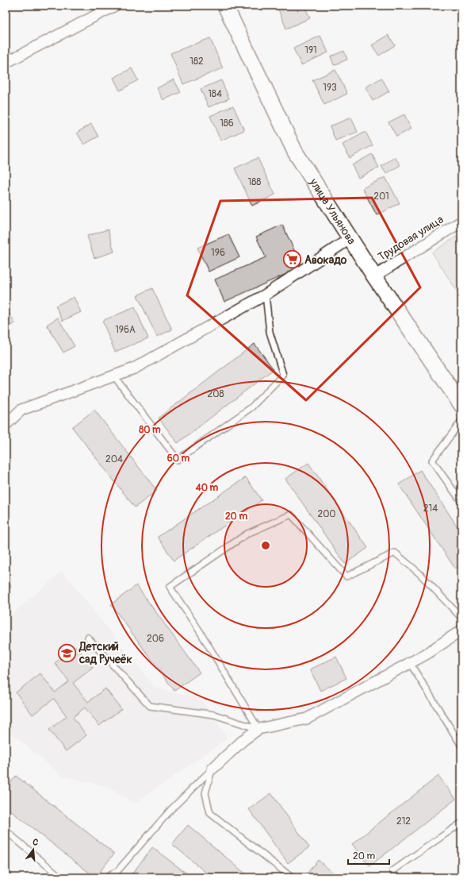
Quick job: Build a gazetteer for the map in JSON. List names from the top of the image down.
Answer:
{
  "streets": {
    "main road": ["улица Ульянова"],
    "street": ["Трудовая улица"]
  },
  "crossings": [
    ["улица Ульянова", "Трудовая улица"]
  ],
  "places": {
    "supermarket": ["Авокадо"],
    "school or university": ["Детский сад Ручеёк"]
  },
  "house_numbers": [
    "191",
    "182",
    "193",
    "184",
    "186",
    "188",
    "201",
    "196",
    "196А",
    "208",
    "204",
    "214",
    "200",
    "206",
    "212"
  ],
  "scale_bar": "20 m",
  "north": "top",
  "rings": [
    "80 m",
    "60 m",
    "40 m",
    "20 m"
  ]
}
